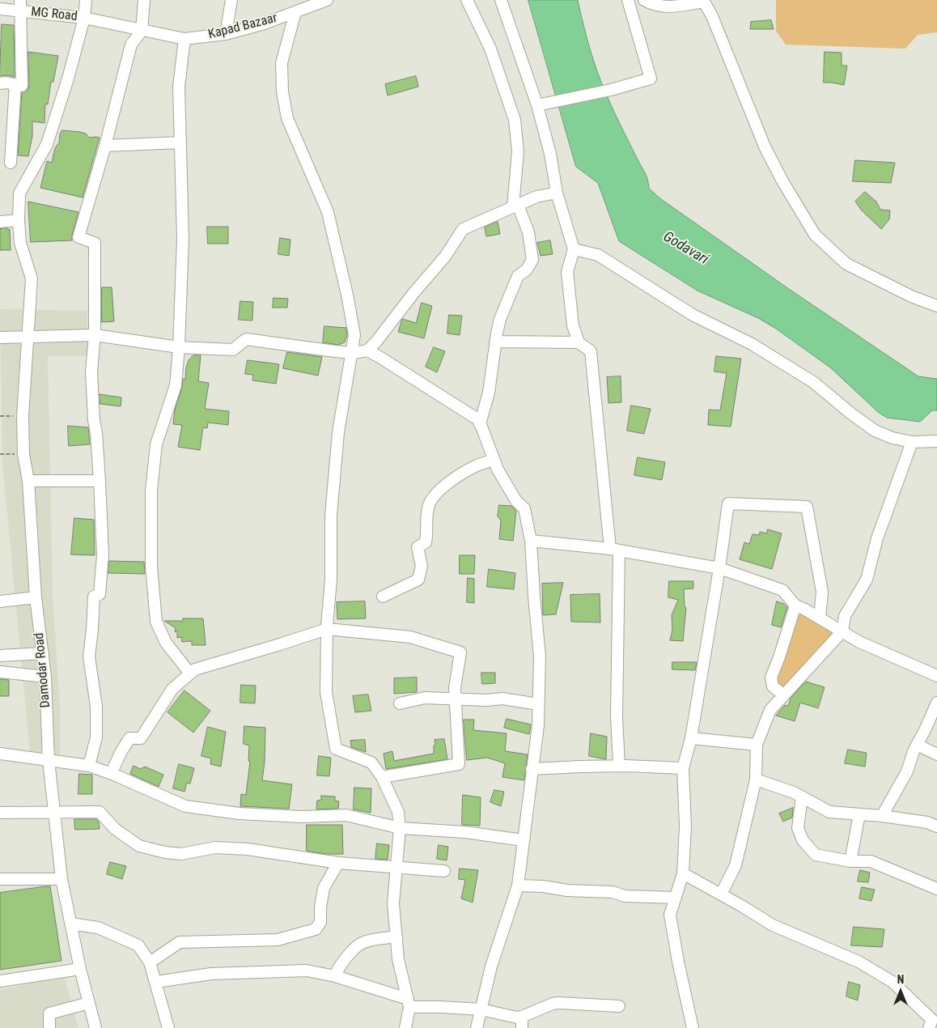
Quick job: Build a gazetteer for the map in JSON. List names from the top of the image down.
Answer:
{
  "streets": {
    "street": ["MG Road", "Kapad Bazaar", "Damodar Road"]
  },
  "crossings": [
    ["MG Road", "Kapad Bazaar"],
    ["MG Road", "Damodar Road"],
    ["Kapad Bazaar", "Damodar Road"]
  ],
  "water": ["Godavari"],
  "north": "top"
}
